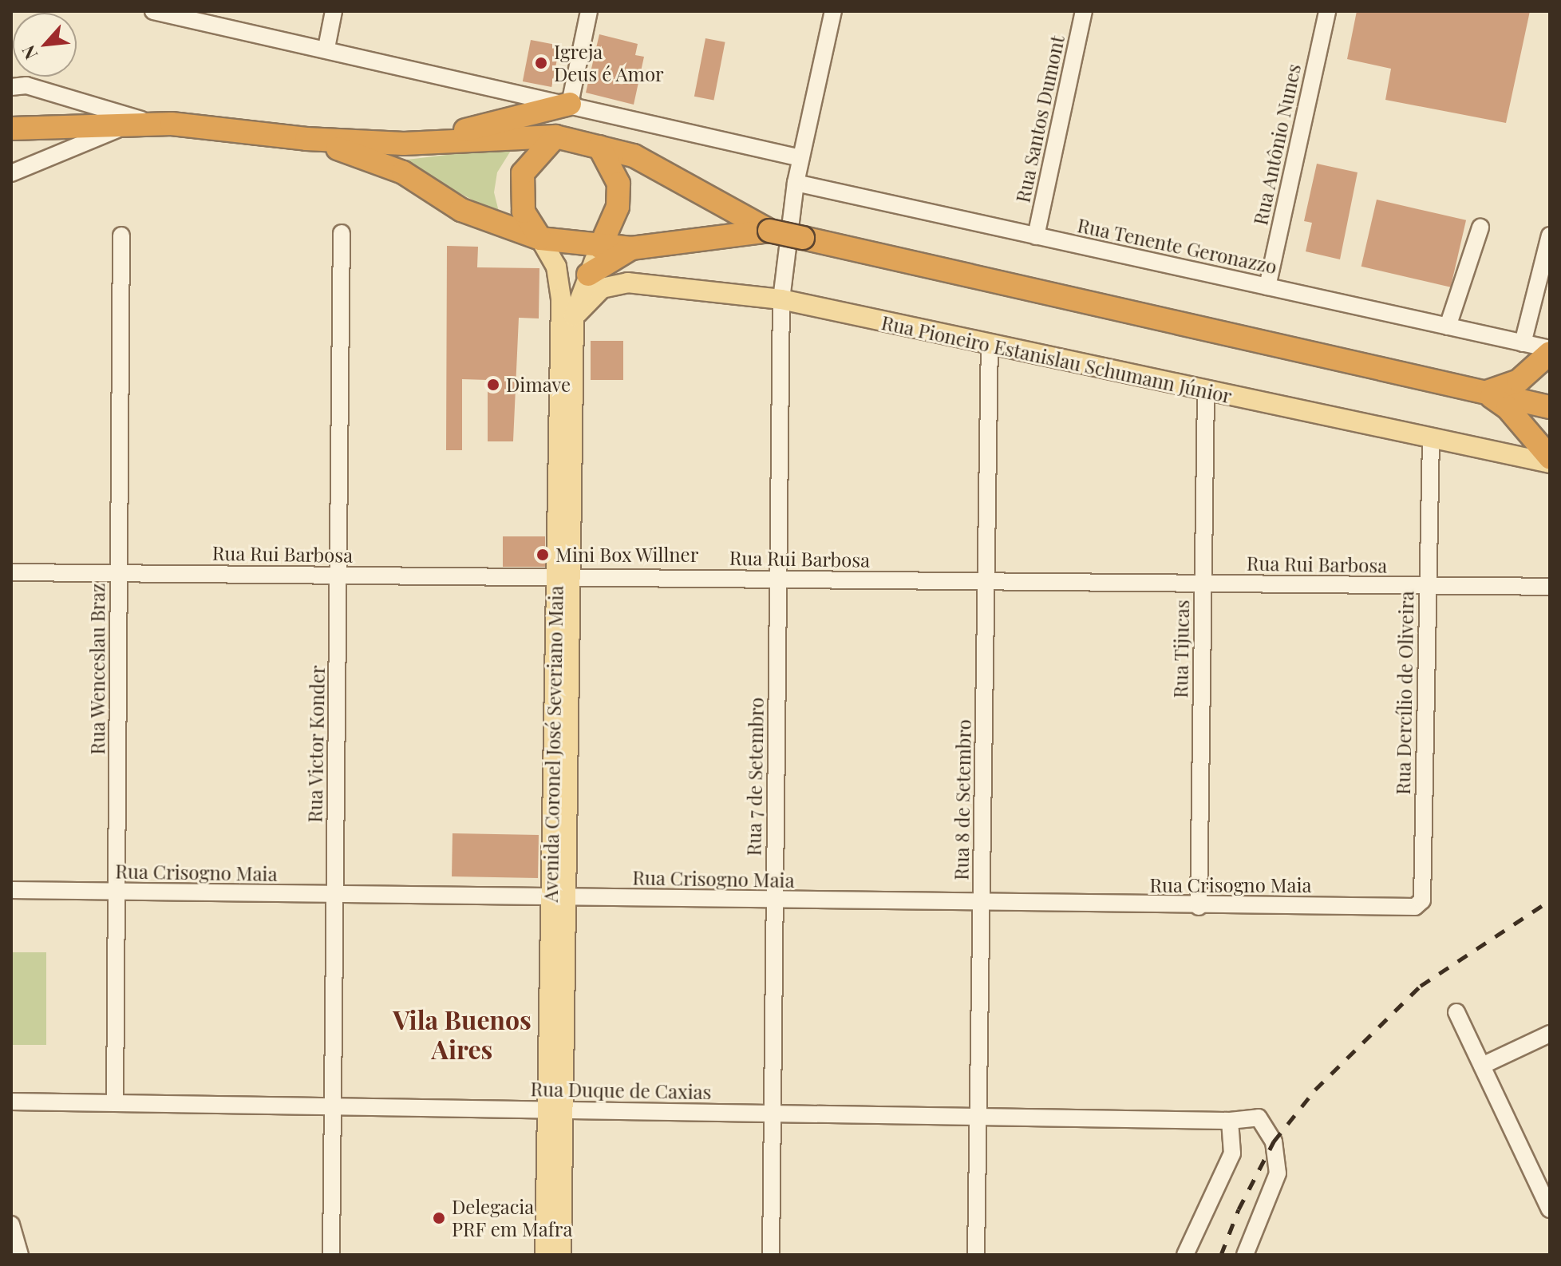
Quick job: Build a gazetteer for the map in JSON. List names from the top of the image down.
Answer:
{
  "streets": {
    "main road": ["Rua Pioneiro Estanislau Schumann Júnior", "Avenida Coronel José Severiano Maia"],
    "street": [
      "Rua Santos Dumont",
      "Rua Antônio Nunes",
      "Rua Tenente Geronazzo",
      "Rua Rui Barbosa",
      "Rua Tijucas",
      "Rua Wenceslau Braz",
      "Rua Dercílio de Oliveira",
      "Rua Victor Konder",
      "Rua 7 de Setembro",
      "Rua 8 de Setembro",
      "Rua Crisogno Maia",
      "Rua Duque de Caxias"
    ]
  },
  "crossings": [
    ["Rua Santos Dumont", "Rua Tenente Geronazzo"],
    ["Rua Antônio Nunes", "Rua Tenente Geronazzo"],
    ["Rua Tenente Geronazzo", "Rua 7 de Setembro"],
    ["Rua Pioneiro Estanislau Schumann Júnior", "Rua Tijucas"],
    ["Rua Pioneiro Estanislau Schumann Júnior", "Rua Dercílio de Oliveira"],
    ["Rua Pioneiro Estanislau Schumann Júnior", "Avenida Coronel José Severiano Maia"],
    ["Rua Pioneiro Estanislau Schumann Júnior", "Rua 7 de Setembro"],
    ["Rua Pioneiro Estanislau Schumann Júnior", "Rua 8 de Setembro"],
    ["Rua Rui Barbosa", "Rua Tijucas"],
    ["Rua Rui Barbosa", "Rua Wenceslau Braz"],
    ["Rua Rui Barbosa", "Rua Dercílio de Oliveira"],
    ["Rua Rui Barbosa", "Rua Victor Konder"],
    ["Rua Rui Barbosa", "Avenida Coronel José Severiano Maia"],
    ["Rua Rui Barbosa", "Rua 7 de Setembro"],
    ["Rua Rui Barbosa", "Rua 8 de Setembro"],
    ["Rua Tijucas", "Rua Crisogno Maia"],
    ["Rua Wenceslau Braz", "Rua Crisogno Maia"],
    ["Rua Wenceslau Braz", "Rua Duque de Caxias"],
    ["Rua Dercílio de Oliveira", "Rua Crisogno Maia"],
    ["Rua Victor Konder", "Rua Crisogno Maia"],
    ["Rua Victor Konder", "Rua Duque de Caxias"],
    ["Avenida Coronel José Severiano Maia", "Rua Crisogno Maia"],
    ["Avenida Coronel José Severiano Maia", "Rua Duque de Caxias"],
    ["Rua 7 de Setembro", "Rua Crisogno Maia"],
    ["Rua 7 de Setembro", "Rua Duque de Caxias"],
    ["Rua 8 de Setembro", "Rua Crisogno Maia"],
    ["Rua 8 de Setembro", "Rua Duque de Caxias"]
  ],
  "districts": ["Vila Buenos Aires"],
  "places": [
    "Igreja Deus é Amor",
    "Dimave",
    "Mini Box Willner",
    "Delegacia PRF em Mafra"
  ],
  "north": "bottom left"
}
